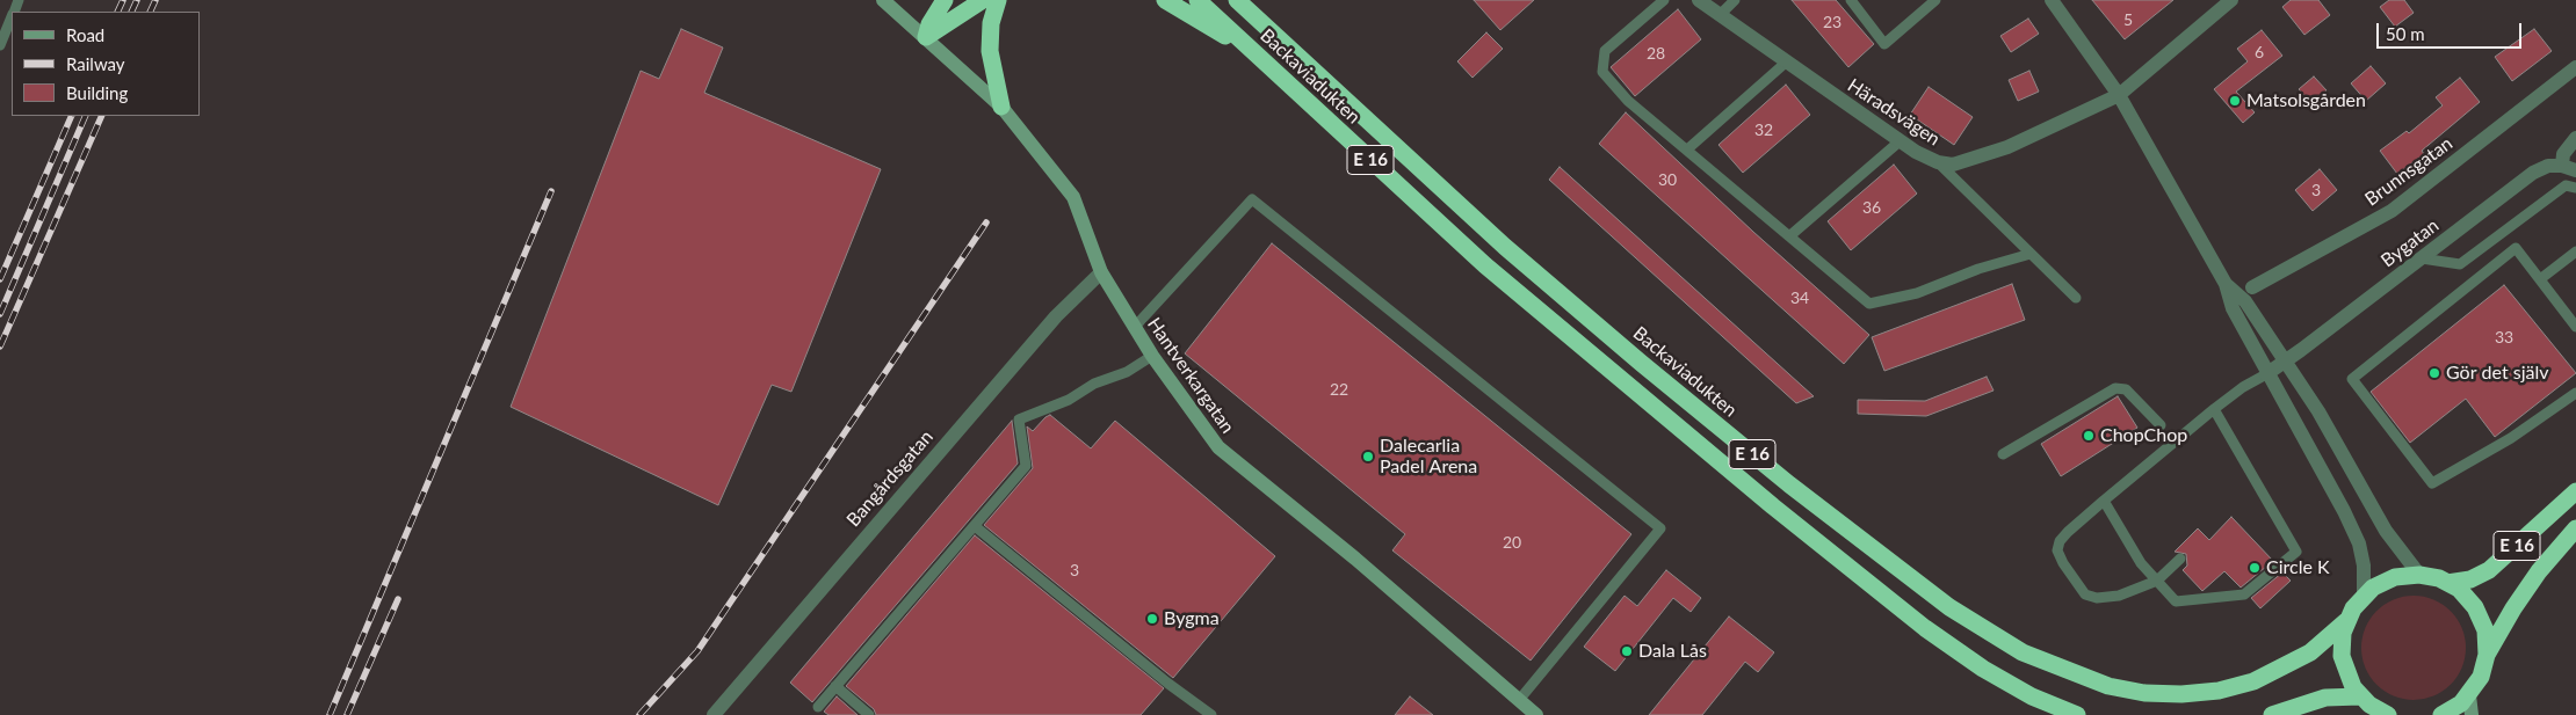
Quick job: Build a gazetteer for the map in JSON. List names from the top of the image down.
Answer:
{
  "streets": {
    "highway": ["Backaviadukten", "E 16"],
    "street": [
      "Häradsvägen",
      "Brunnsgatan",
      "Bygatan",
      "Hantverkargatan",
      "Bangårdsgatan"
    ]
  },
  "crossings": [
    ["Backaviadukten", "E 16"],
    ["Hantverkargatan", "Bangårdsgatan"]
  ],
  "places": [
    "Matsolsgården",
    "Gör det själv",
    "ChopChop",
    "Dalecarlia Padel Arena",
    "Circle K",
    "Bygma",
    "Dala Lås"
  ],
  "house_numbers": [
    "5",
    "23",
    "6",
    "28",
    "32",
    "30",
    "3",
    "36",
    "34",
    "33",
    "22",
    "20",
    "3"
  ],
  "legend": ["Road", "Railway", "Building"],
  "scale_bar": "50 m"
}
